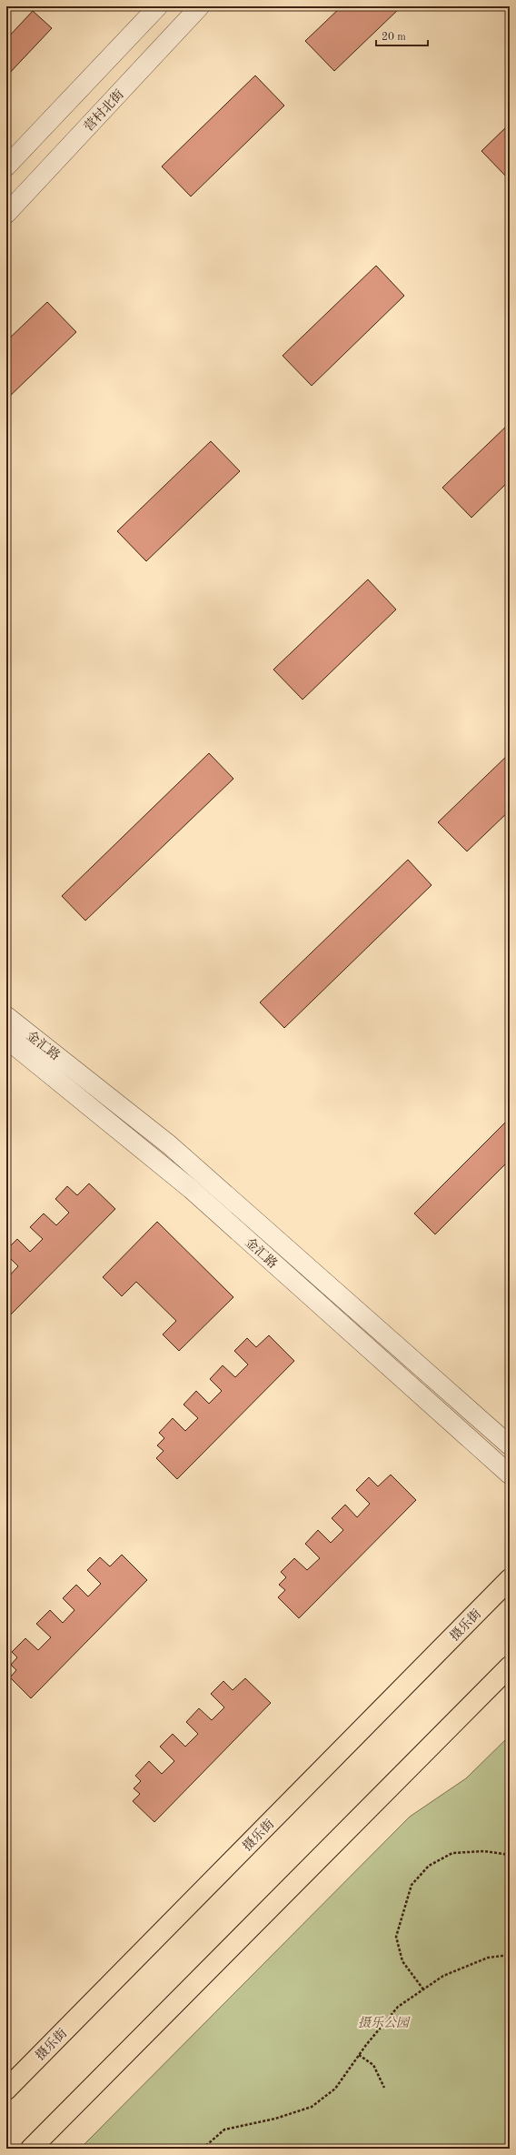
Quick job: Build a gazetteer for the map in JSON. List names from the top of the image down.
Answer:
{
  "streets": {
    "main road": ["摄乐街"],
    "street": ["营村北街", "金汇路"]
  },
  "parks": ["摄乐公园"],
  "scale_bar": "20 m"
}
